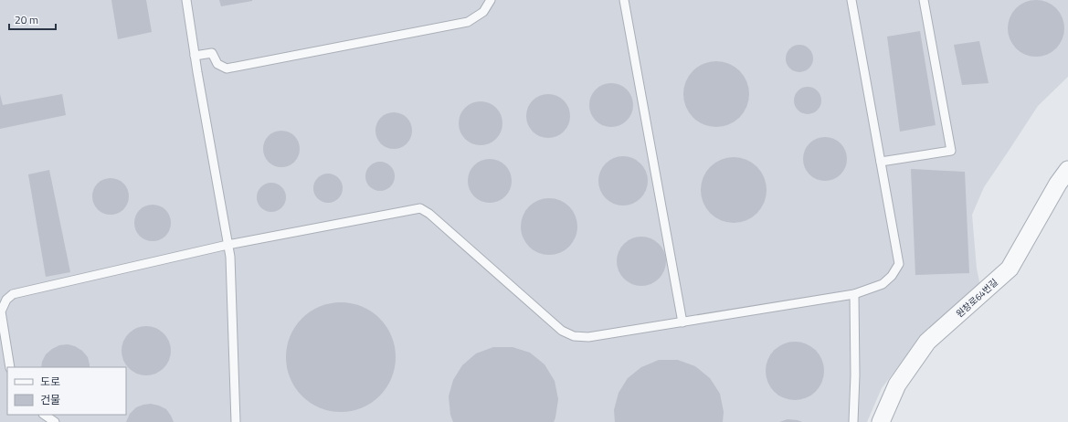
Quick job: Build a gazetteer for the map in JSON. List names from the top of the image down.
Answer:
{
  "streets": {
    "street": ["원창로64번길"]
  },
  "legend": ["도로", "건물"],
  "scale_bar": "20 m"
}
